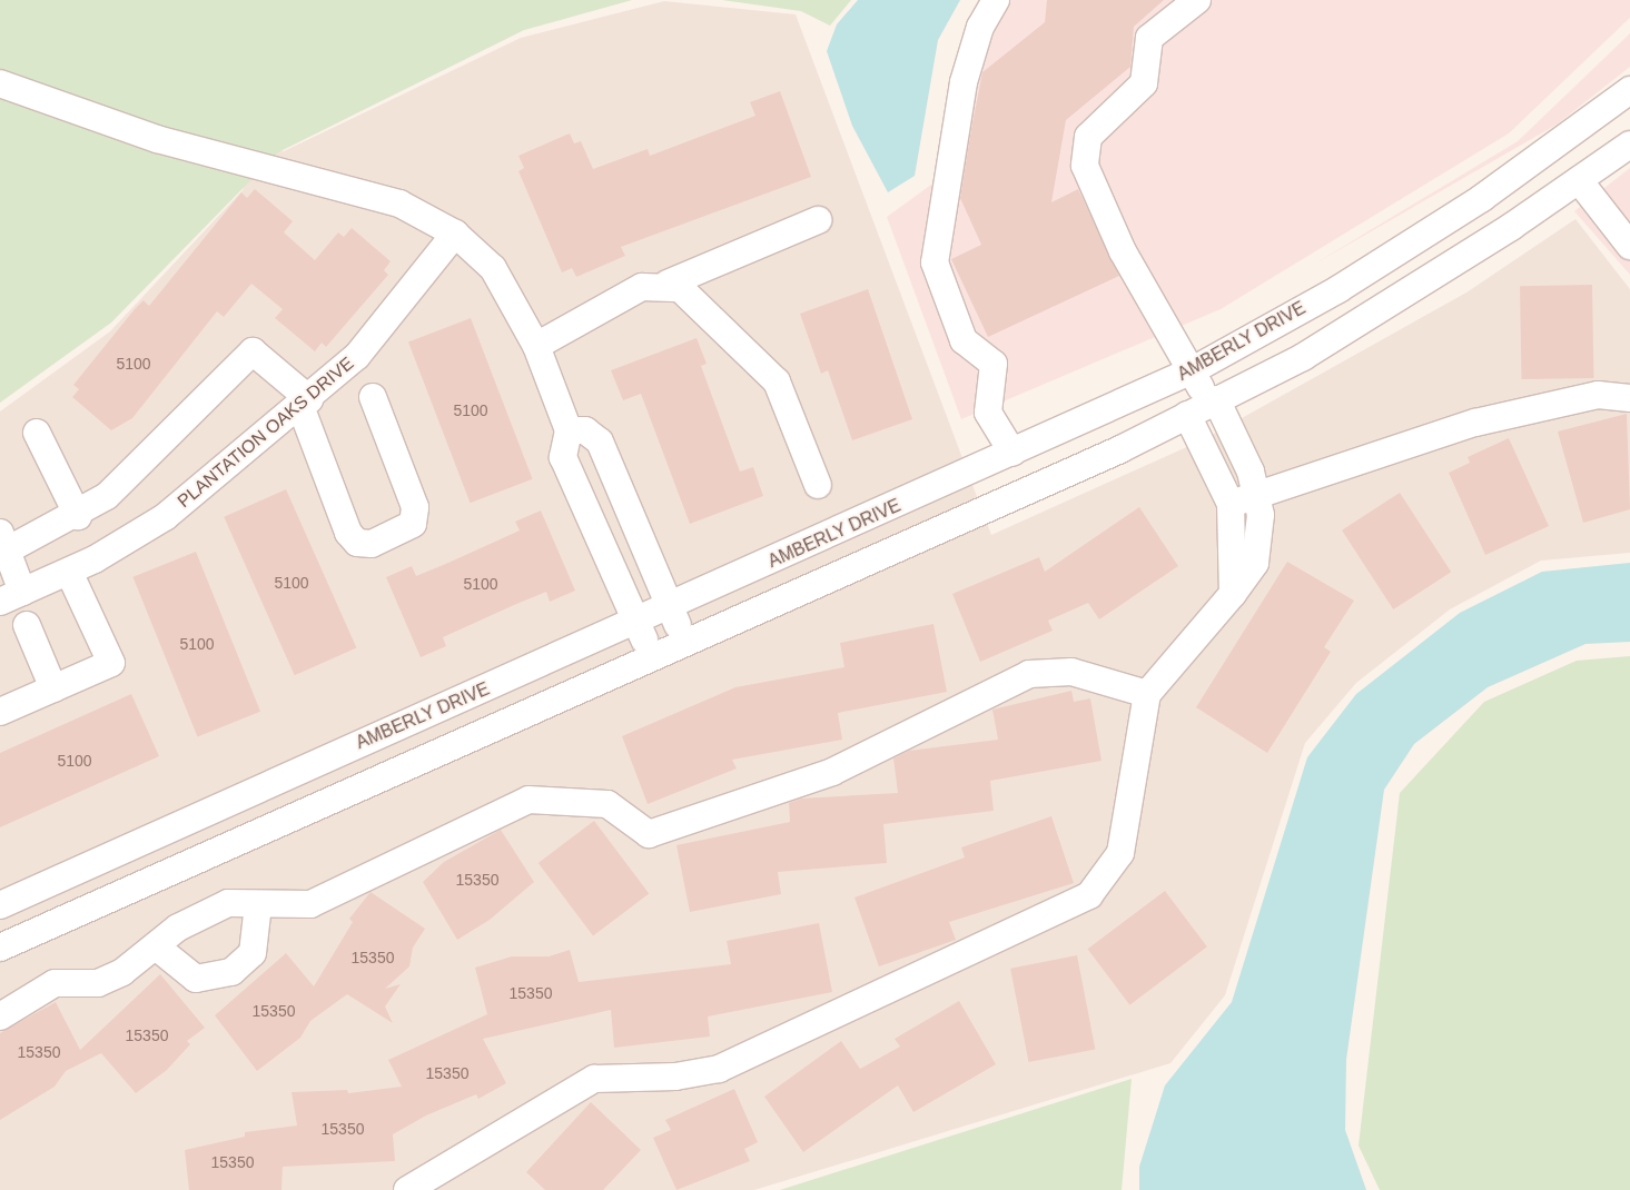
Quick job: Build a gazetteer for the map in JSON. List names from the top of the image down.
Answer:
{
  "streets": {
    "street": ["AMBERLY DRIVE", "PLANTATION OAKS DRIVE"]
  },
  "house_numbers": [
    "5100",
    "5100",
    "5100",
    "5100",
    "5100",
    "5100",
    "15350",
    "15350",
    "15350",
    "15350",
    "15350",
    "15350",
    "15350",
    "15350",
    "15350"
  ]
}
